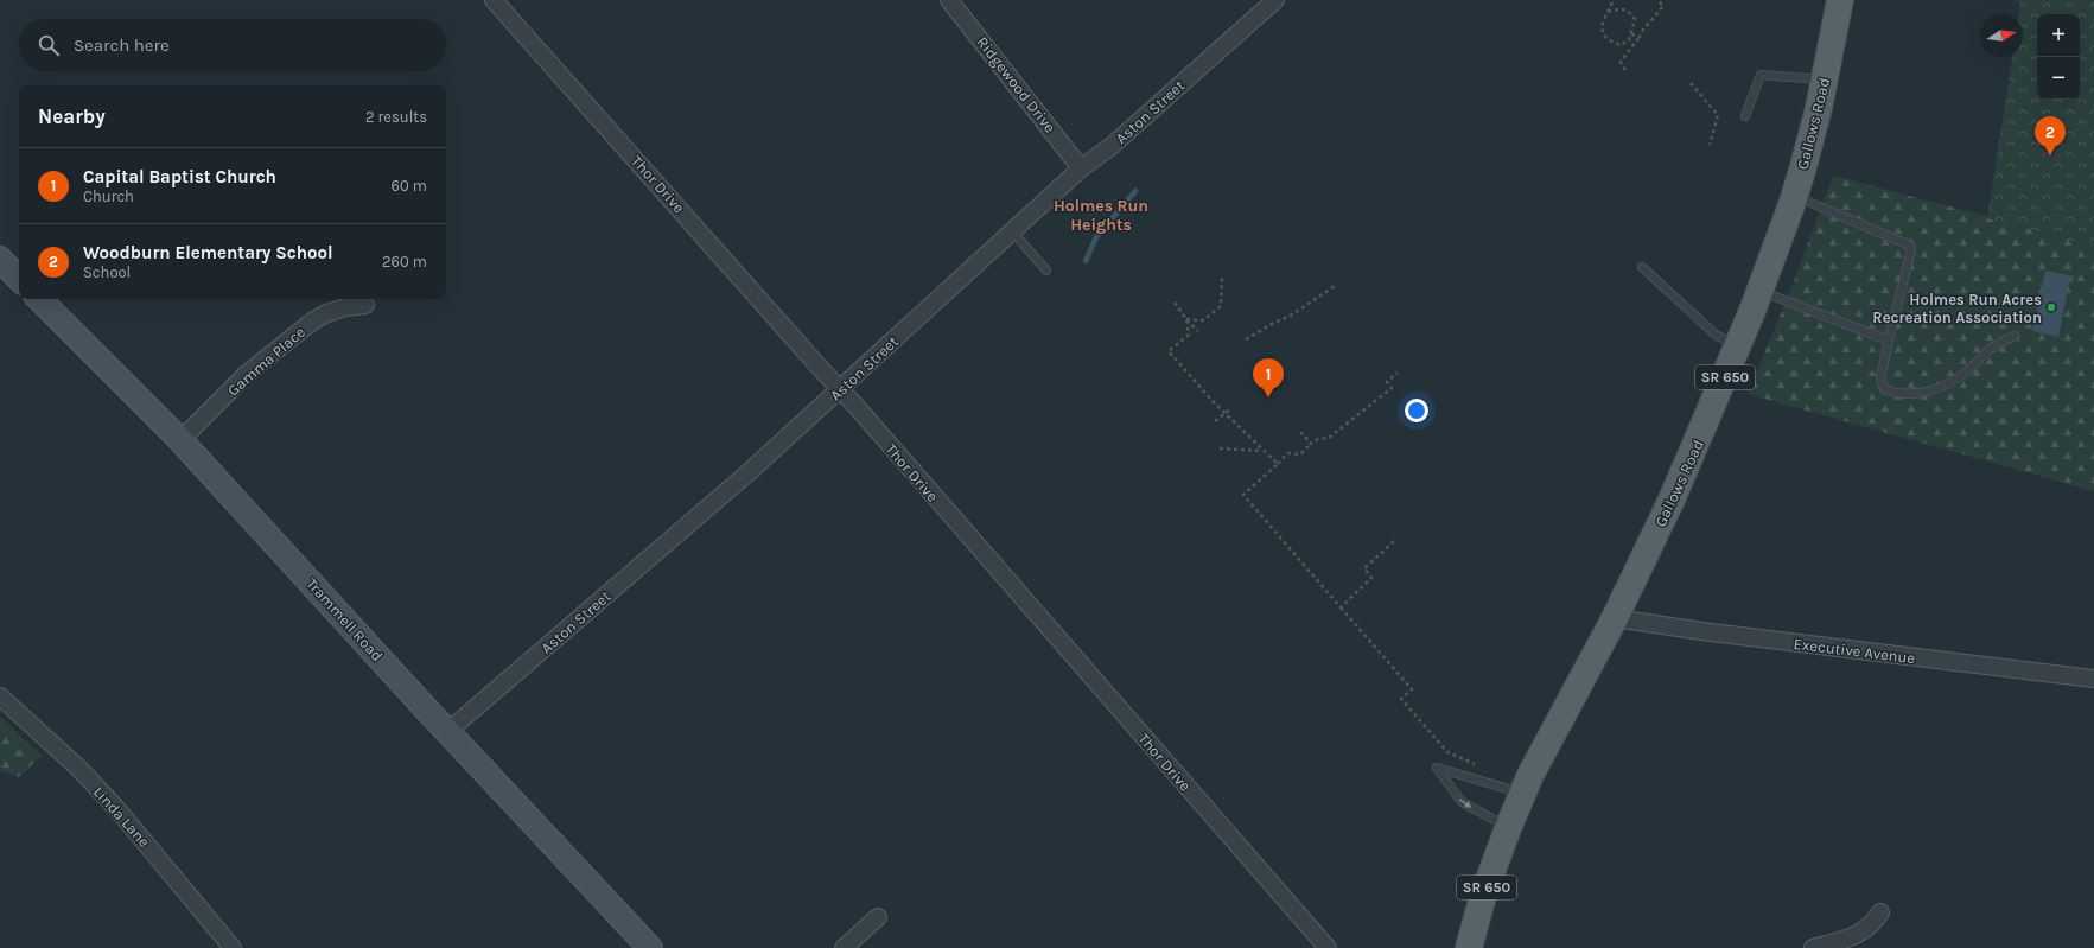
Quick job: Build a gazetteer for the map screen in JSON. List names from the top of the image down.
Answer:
{
  "streets": {
    "main road": ["Gallows Road", "SR 650"],
    "street": [
      "Ridgewood Drive",
      "Aston Street",
      "Thor Drive",
      "Gamma Place",
      "Trammell Road",
      "Executive Avenue",
      "Linda Lane"
    ]
  },
  "crossings": [
    ["Ridgewood Drive", "Aston Street"],
    ["Aston Street", "Thor Drive"],
    ["Aston Street", "Trammell Road"],
    ["Gallows Road", "Executive Avenue"],
    ["Gamma Place", "Trammell Road"]
  ],
  "districts": ["Holmes Run Heights"],
  "places": ["Holmes Run Acres Recreation Association"],
  "north": "right",
  "page": {
    "map_buttons": ["+", "−"],
    "search": "Search here",
    "heading": ["Nearby", "2 results"],
    "pins": ["2", "1"],
    "list": [
      {
        "mark": "1",
        "name": "Capital Baptist Church",
        "note": "Church",
        "value": "60 m"
      },
      {
        "mark": "2",
        "name": "Woodburn Elementary School",
        "note": "School",
        "value": "260 m"
      }
    ]
  }
}
